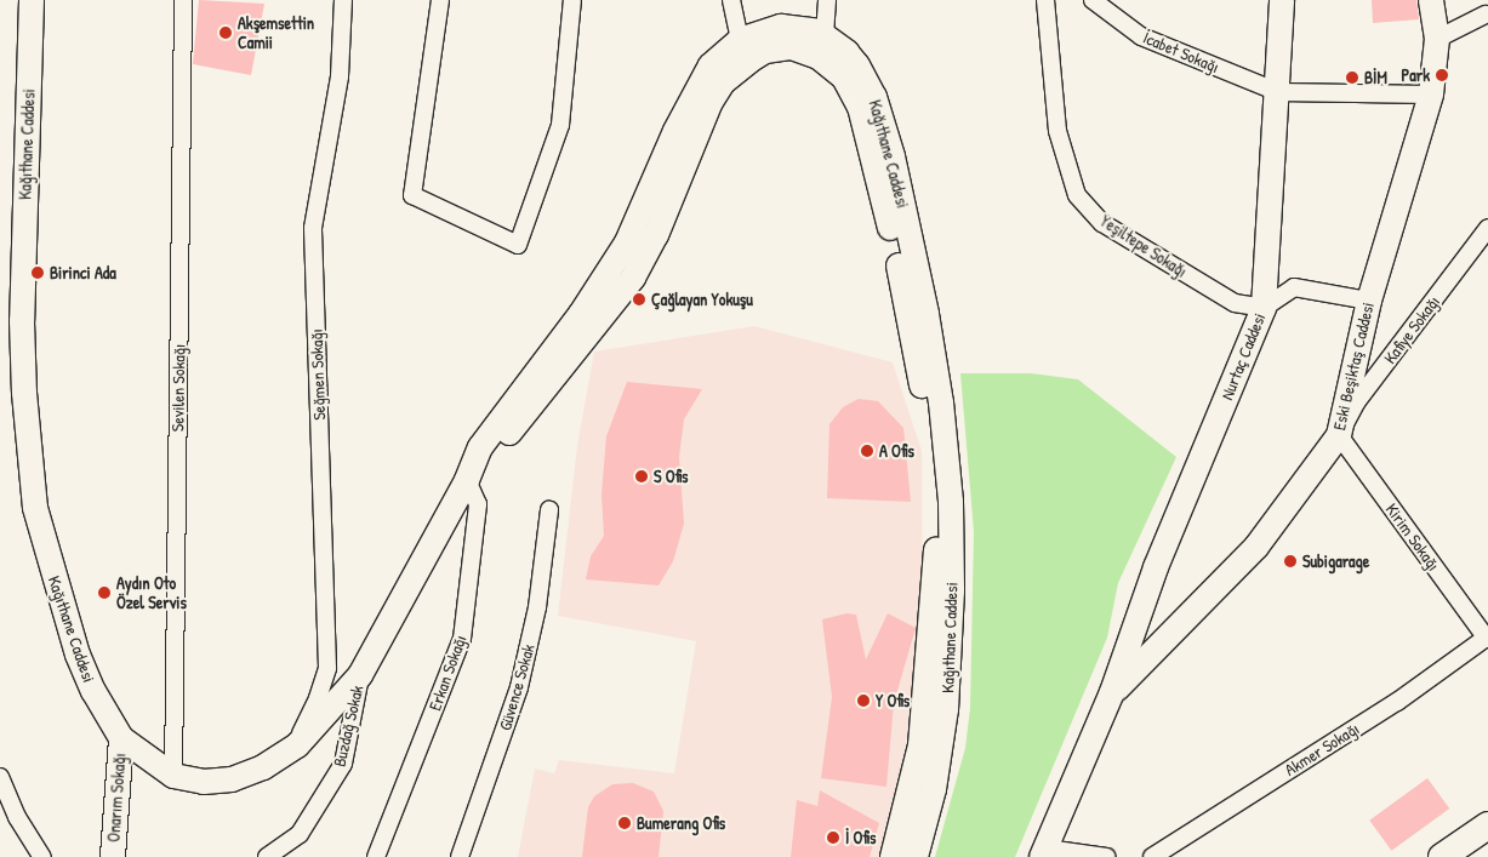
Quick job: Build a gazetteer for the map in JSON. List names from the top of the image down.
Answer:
{
  "streets": {
    "main road": [
      "Kağıthane Caddesi",
      "Nurtaç Caddesi",
      "Eski Beşiktaş Caddesi",
      "Onarım Sokağı"
    ],
    "street": [
      "İcabet Sokağı",
      "Yeşiltepe Sokağı",
      "Kafiye Sokağı",
      "Seğmen Sokağı",
      "Sevilen Sokağı",
      "Kirim Sokağı",
      "Erkan Sokağı",
      "Güvence Sokak",
      "Buzdağ Sokak",
      "Akmer Sokağı"
    ]
  },
  "crossings": [
    ["İcabet Sokağı", "Nurtaç Caddesi"],
    ["Kağıthane Caddesi", "Seğmen Sokağı"],
    ["Kağıthane Caddesi", "Sevilen Sokağı"],
    ["Kağıthane Caddesi", "Erkan Sokağı"],
    ["Kağıthane Caddesi", "Buzdağ Sokak"],
    ["Kağıthane Caddesi", "Onarım Sokağı"],
    ["Yeşiltepe Sokağı", "Nurtaç Caddesi"],
    ["Kafiye Sokağı", "Eski Beşiktaş Caddesi"],
    ["Kafiye Sokağı", "Kirim Sokağı"],
    ["Nurtaç Caddesi", "Eski Beşiktaş Caddesi"],
    ["Eski Beşiktaş Caddesi", "Kirim Sokağı"],
    ["Kirim Sokağı", "Akmer Sokağı"]
  ],
  "places": [
    "Akşemsettin Camii",
    "Park",
    "BİM",
    "Birinci Ada",
    "Çağlayan Yokuşu",
    "A Ofis",
    "S Ofis",
    "Subigarage",
    "Aydın Oto Özel Servis",
    "Y Ofis",
    "Bumerang Ofis",
    "İ Ofis"
  ]
}
